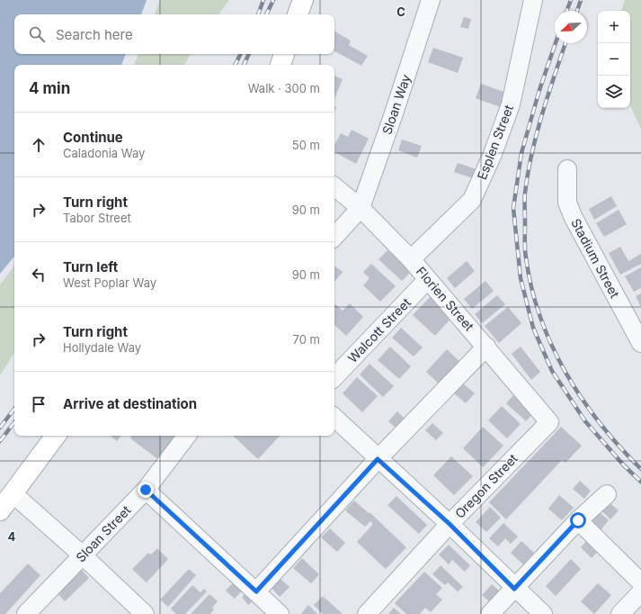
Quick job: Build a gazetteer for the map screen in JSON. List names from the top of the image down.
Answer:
{
  "streets": {
    "street": [
      "Sloan Way",
      "Esplen Street",
      "Stadium Street",
      "Florien Street",
      "Walcott Street",
      "Oregon Street",
      "Sloan Street"
    ]
  },
  "crossings": [
    ["Sloan Way", "Florien Street"],
    ["Esplen Street", "Florien Street"],
    ["Florien Street", "Walcott Street"],
    ["Florien Street", "Oregon Street"]
  ],
  "north": "bottom left",
  "page": {
    "map_buttons": ["+", "−"],
    "search": "Search here",
    "heading": ["4 min", "Walk · 300 m"],
    "list": [
      ["Continue", "Caladonia Way", "50 m"],
      ["Turn right", "Tabor Street", "90 m"],
      ["Turn left", "West Poplar Way", "90 m"],
      ["Turn right", "Hollydale Way", "70 m"],
      "Arrive at destination"
    ]
  },
  "grid": {
    "columns": ["C"],
    "rows": ["4"]
  }
}
